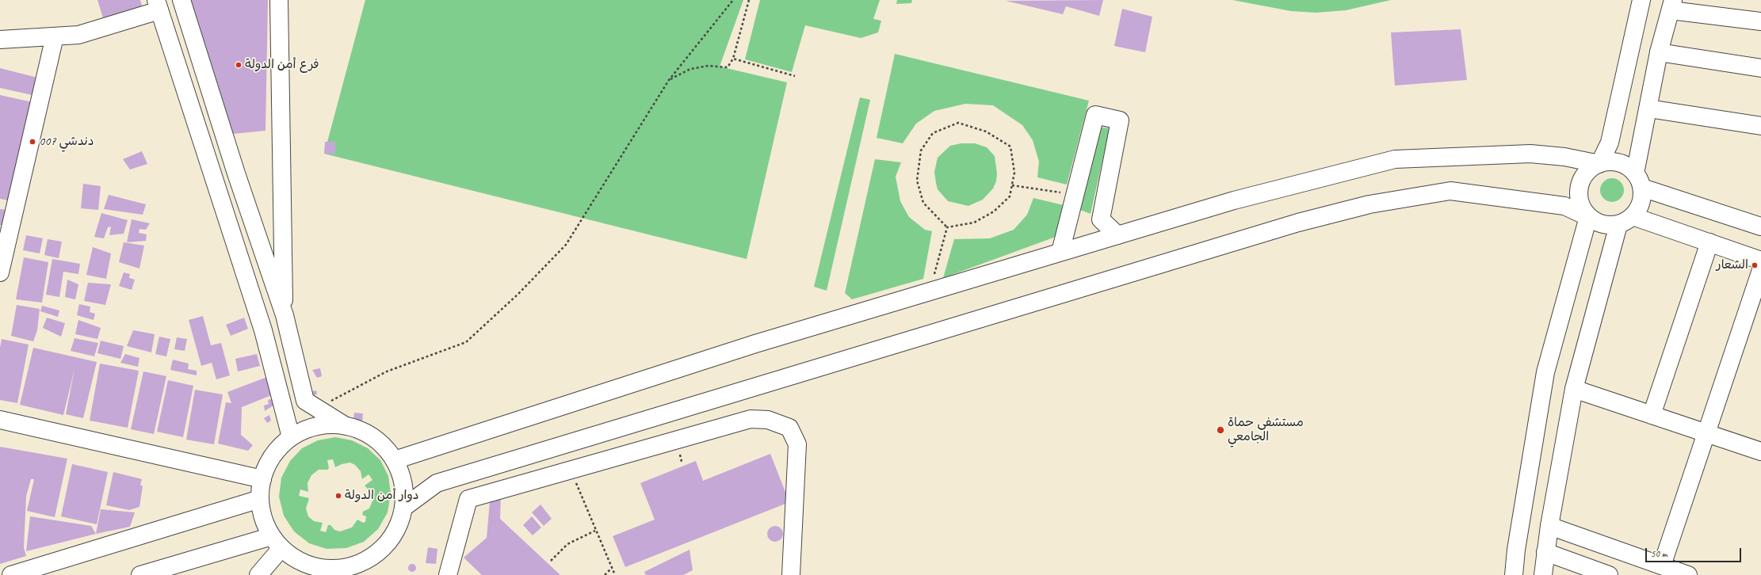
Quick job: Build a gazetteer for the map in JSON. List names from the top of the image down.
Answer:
{
  "places": [
    "فرع أمن الدولة",
    "دندشي 007",
    "الشعار",
    "مستشفى حماة الجامعي",
    "دوار أمن الدولة"
  ],
  "scale_bar": "50 m"
}
